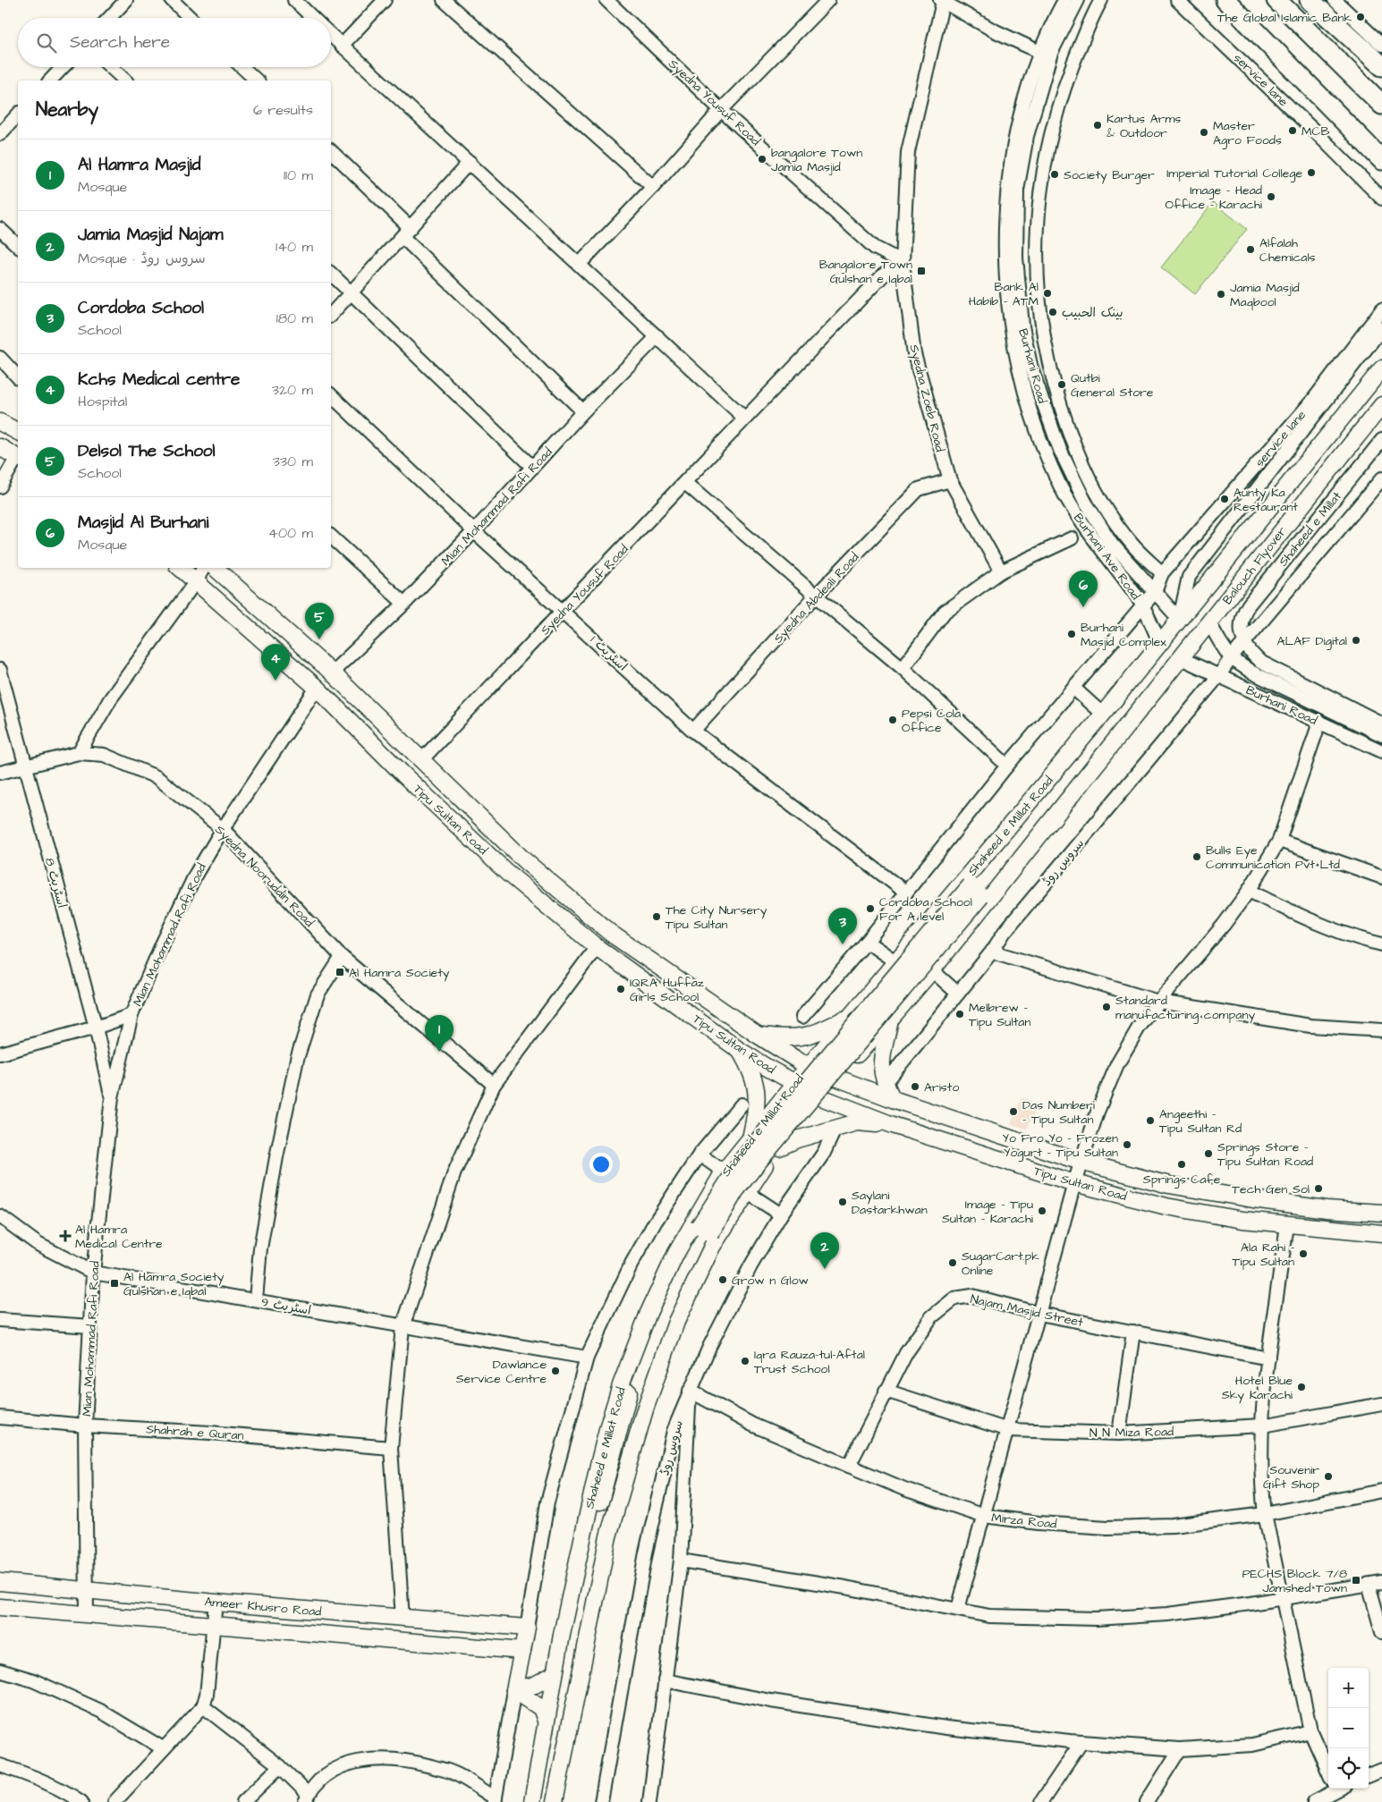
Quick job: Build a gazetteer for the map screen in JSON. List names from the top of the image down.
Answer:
{
  "streets": {
    "main road": [
      "Balouch Flyover",
      "Tipu Sultan Road",
      "Shaheed e Millat Road",
      "Ameer Khusro Road"
    ],
    "street": [
      "service lane",
      "Syedna Yousuf Road",
      "Burhani Road",
      "Syedna Zoeb Road",
      "Mian Mohammad Rafi Road",
      "Shaheed e Millat",
      "Burhani Ave Road",
      "Syedna Abdeali Road",
      "اسٹریٹ 1",
      "سروس روڈ",
      "Syedna Nooruddin Road",
      "اسٹریٹ 8",
      "اسٹریٹ 9",
      "Najam Masjid Street",
      "Shahrah e Quran",
      "N N Miza Road",
      "Mirza Road"
    ]
  },
  "crossings": [
    ["service lane", "Burhani Road"],
    ["service lane", "Burhani Ave Road"],
    ["service lane", "اسٹریٹ 1"],
    ["Syedna Yousuf Road", "Syedna Zoeb Road"],
    ["Syedna Yousuf Road", "اسٹریٹ 1"],
    ["Syedna Yousuf Road", "Tipu Sultan Road"],
    ["Burhani Road", "Balouch Flyover"],
    ["Burhani Road", "Shaheed e Millat Road"],
    ["Burhani Road", "سروس روڈ"],
    ["Syedna Zoeb Road", "Syedna Abdeali Road"],
    ["Mian Mohammad Rafi Road", "اسٹریٹ 1"],
    ["Mian Mohammad Rafi Road", "Tipu Sultan Road"],
    ["Mian Mohammad Rafi Road", "Syedna Nooruddin Road"],
    ["Mian Mohammad Rafi Road", "اسٹریٹ 8"],
    ["Mian Mohammad Rafi Road", "اسٹریٹ 9"],
    ["Mian Mohammad Rafi Road", "Shahrah e Quran"],
    ["Mian Mohammad Rafi Road", "Ameer Khusro Road"],
    ["Shaheed e Millat", "سروس روڈ"],
    ["Burhani Ave Road", "Shaheed e Millat Road"],
    ["Balouch Flyover", "Shaheed e Millat Road"],
    ["Syedna Abdeali Road", "اسٹریٹ 1"],
    ["Tipu Sultan Road", "Shaheed e Millat Road"],
    ["سروس روڈ", "Mirza Road"],
    ["Syedna Nooruddin Road", "اسٹریٹ 8"],
    ["Najam Masjid Street", "N N Miza Road"],
    ["Najam Masjid Street", "Mirza Road"]
  ],
  "places": {
    "other": [
      "The Global Islamic Bank",
      "Kartus Arms & Outdoor",
      "MCB",
      "Master Agro Foods",
      "bangalore Town Jamia Masjid",
      "Imperial Tutorial College",
      "Society Burger",
      "Image - Head Office - Karachi",
      "Alfalah Chemicals",
      "Bank Al Habib - ATM",
      "Jamia Masjid Maqbool",
      "بينک الحبيب",
      "Qutbi General Store",
      "Aunty Ka Restaurant",
      "Burhani Masjid Complex",
      "ALAF Digital",
      "Pepsi Cola Office",
      "Bulls Eye Communication Pvt Ltd",
      "Cordoba School For A level",
      "The City Nursery Tipu Sultan",
      "IQRA Huffaz Girls School",
      "Standard manufacturing company",
      "Melbrew - Tipu Sultan",
      "Aristo",
      "Das Numberi - Tipu Sultan",
      "Angeethi - Tipu Sultan Rd",
      "Yo Fro Yo - Frozen Yogurt - Tipu Sultan",
      "Springs Store - Tipu Sultan Road",
      "Springs Cafe",
      "Tech Gen Sol",
      "Saylani Dastarkhwan",
      "Image - Tipu Sultan - Karachi",
      "Ala Rahi - Tipu Sultan",
      "SugarCart.pk Online",
      "Grow n Glow",
      "Iqra Rauza-tul-Aftal Trust School",
      "Dawlance Service Centre",
      "Hotel Blue Sky Karachi",
      "Souvenir Gift Shop"
    ],
    "transit": [
      "Bangalore Town Gulshan e Iqbal",
      "Al Hamra Society",
      "Al Hamra Society Gulshan e Iqbal",
      "PECHS Block 7/8 Jamshed Town"
    ],
    "health": ["Al Hamra Medical Centre"]
  },
  "page": {
    "search": "Search here",
    "heading": ["Nearby", "6 results"],
    "list": [
      {
        "mark": "1",
        "name": "Al Hamra Masjid",
        "note": "Mosque",
        "value": "110 m"
      },
      {
        "mark": "2",
        "name": "Jamia Masjid Najam",
        "note": "Mosque · سروس روڈ",
        "value": "140 m"
      },
      {
        "mark": "3",
        "name": "Cordoba School",
        "note": "School",
        "value": "180 m"
      },
      {
        "mark": "4",
        "name": "Kchs Medical centre",
        "note": "Hospital",
        "value": "320 m"
      },
      {
        "mark": "5",
        "name": "Delsol The School",
        "note": "School",
        "value": "330 m"
      },
      {
        "mark": "6",
        "name": "Masjid Al Burhani",
        "note": "Mosque",
        "value": "400 m"
      }
    ],
    "pins": [
      "6",
      "5",
      "4",
      "3",
      "1",
      "2"
    ],
    "map_buttons": ["+", "−"]
  }
}
